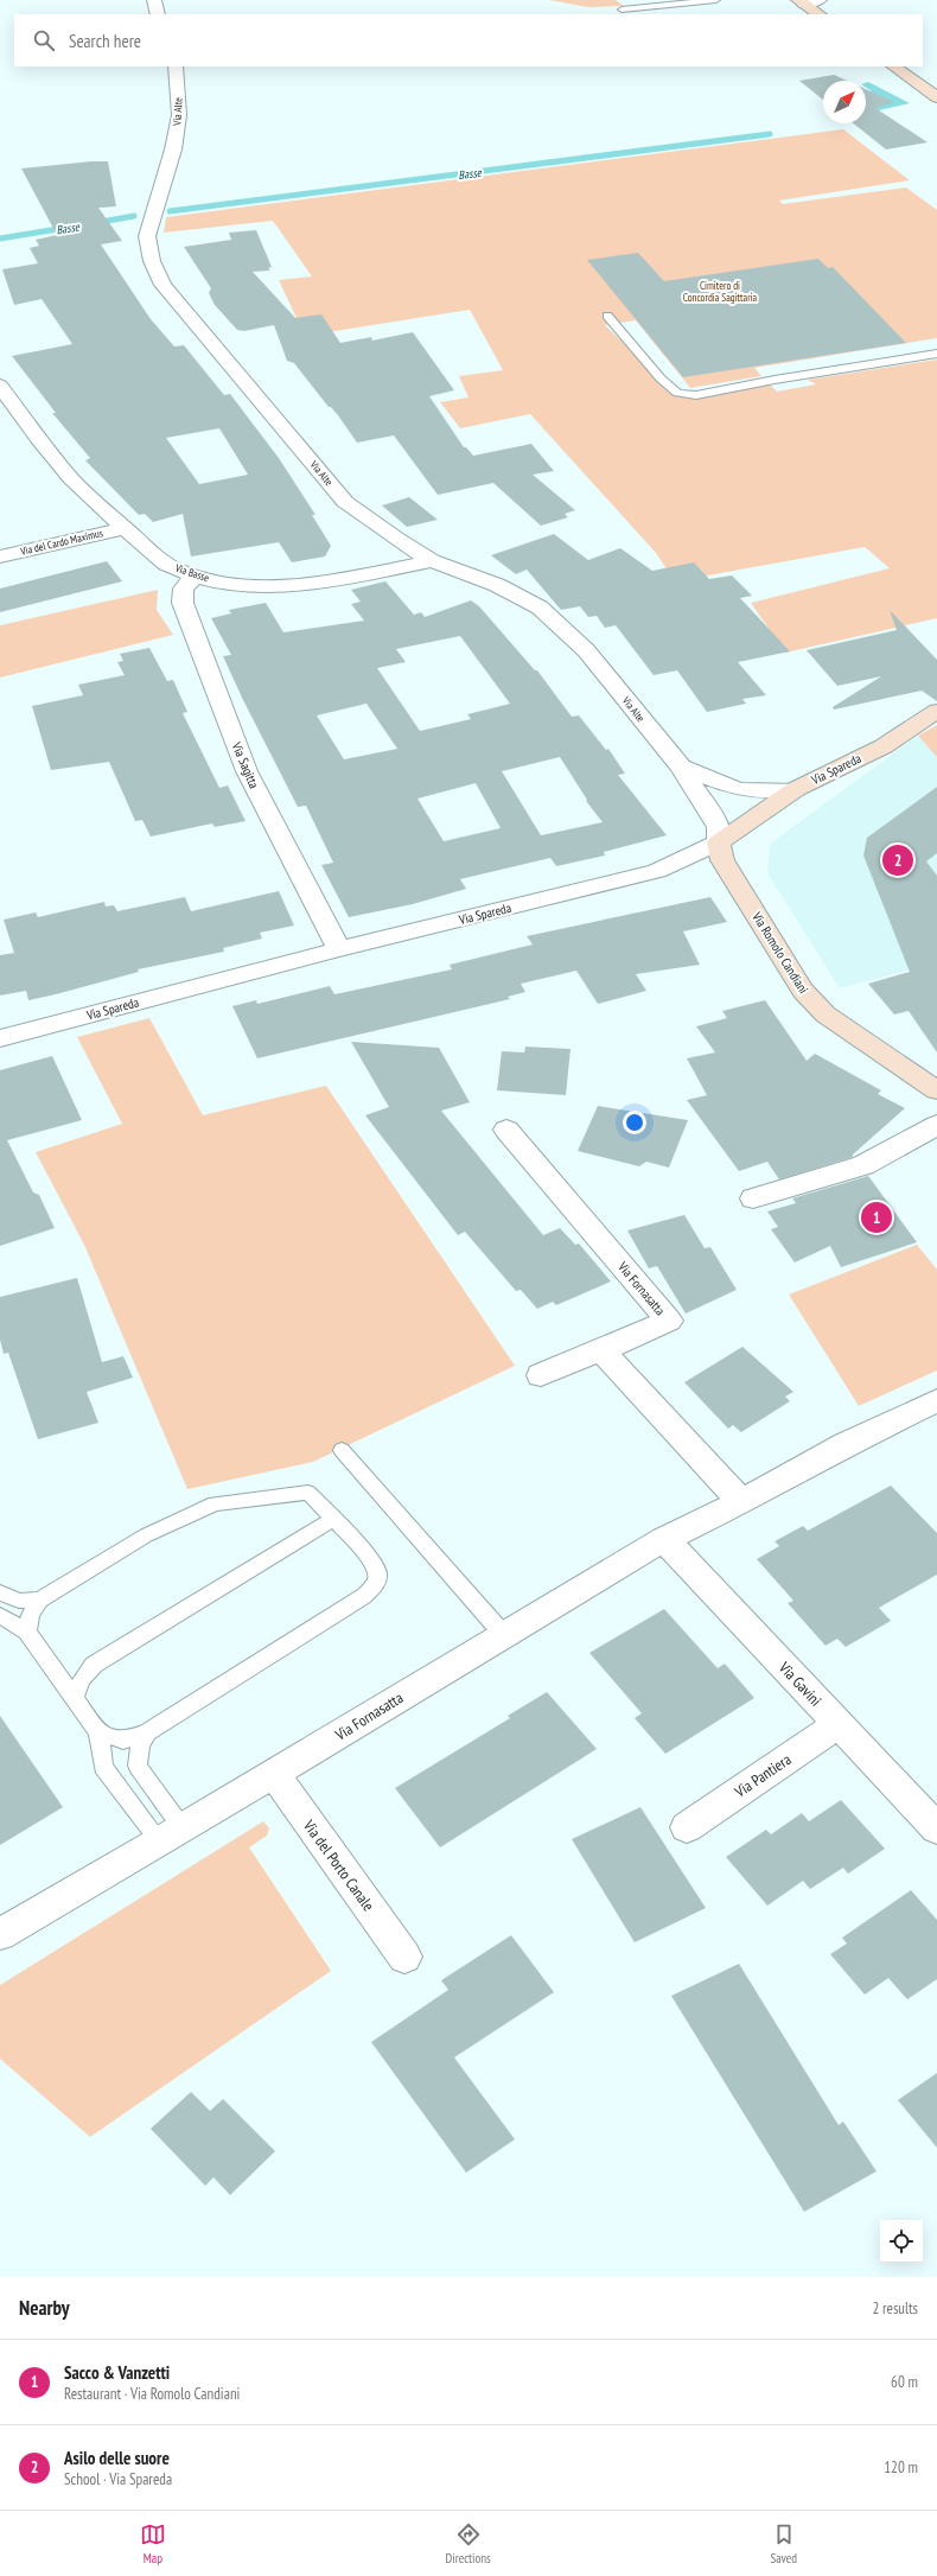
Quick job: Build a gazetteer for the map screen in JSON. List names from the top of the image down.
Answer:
{
  "streets": {
    "street": [
      "Via Alte",
      "Via del Cardo Maximus",
      "Via Basse",
      "Via Sagitta",
      "Via Spareda",
      "Via Romolo Candiani",
      "Via Fornasatta",
      "Via Gavini",
      "Via Pantiera",
      "Via del Porto Canale"
    ]
  },
  "crossings": [
    ["Via Alte", "Via Basse"],
    ["Via Alte", "Via Spareda"],
    ["Via Alte", "Via Romolo Candiani"],
    ["Via del Cardo Maximus", "Via Basse"],
    ["Via Basse", "Via Sagitta"],
    ["Via Sagitta", "Via Spareda"],
    ["Via Spareda", "Via Romolo Candiani"],
    ["Via Fornasatta", "Via Gavini"],
    ["Via Fornasatta", "Via del Porto Canale"],
    ["Via Gavini", "Via Pantiera"]
  ],
  "water": ["Basse"],
  "parks": ["Cimitero di Concordia Sagittaria"],
  "north": "top right",
  "page": {
    "search": "Search here",
    "pins": ["2", "1"],
    "heading": ["Nearby", "2 results"],
    "list": [
      {
        "mark": "1",
        "name": "Sacco & Vanzetti",
        "note": "Restaurant · Via Romolo Candiani",
        "value": "60 m"
      },
      {
        "mark": "2",
        "name": "Asilo delle suore",
        "note": "School · Via Spareda",
        "value": "120 m"
      }
    ],
    "nav": ["Map", "Directions", "Saved"]
  }
}
